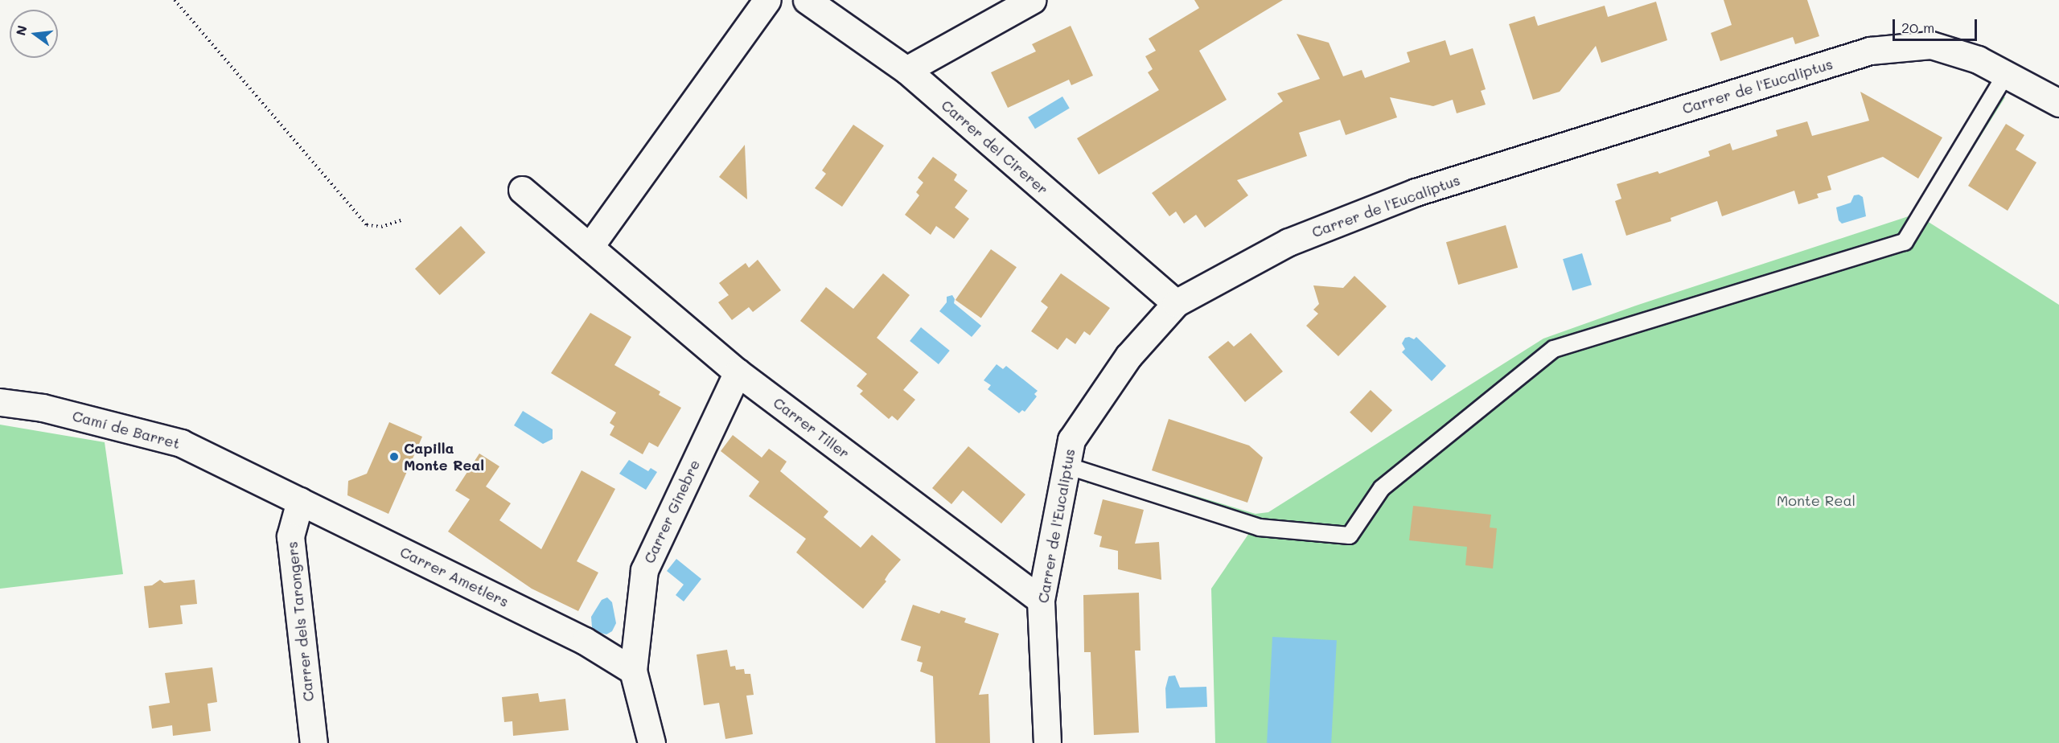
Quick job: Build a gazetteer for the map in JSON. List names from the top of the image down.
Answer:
{
  "streets": {
    "street": [
      "Carrer de l'Eucaliptus",
      "Carrer del Cirerer",
      "Carrer Tiller",
      "Camí de Barret",
      "Carrer Ginebre",
      "Carrer Ametlers",
      "Carrer dels Tarongers"
    ]
  },
  "crossings": [
    ["Carrer de l'Eucaliptus", "Carrer del Cirerer"],
    ["Carrer de l'Eucaliptus", "Carrer Tiller"],
    ["Carrer Tiller", "Carrer Ginebre"],
    ["Camí de Barret", "Carrer Ametlers"],
    ["Carrer Ginebre", "Carrer Ametlers"],
    ["Carrer Ametlers", "Carrer dels Tarongers"]
  ],
  "parks": ["Monte Real"],
  "places": ["Capilla Monte Real"],
  "scale_bar": "20 m",
  "north": "left"
}
